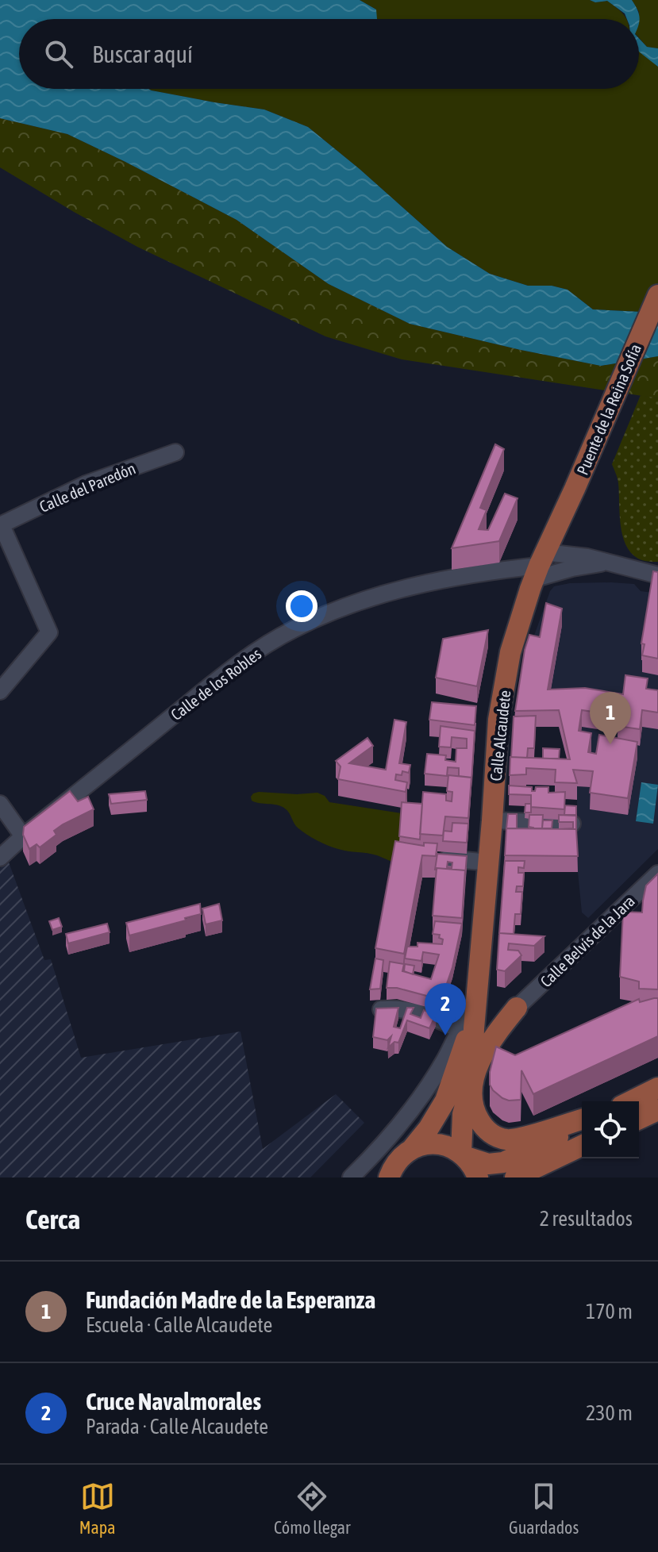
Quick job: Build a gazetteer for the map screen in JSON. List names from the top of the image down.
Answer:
{
  "streets": {
    "main road": ["Puente de la Reina Sofía", "Calle Alcaudete"],
    "street": ["Calle del Paredón", "Calle de los Robles", "Calle Belvís de la Jara"]
  },
  "crossings": [
    ["Puente de la Reina Sofía", "Calle Alcaudete"],
    ["Calle de los Robles", "Calle Alcaudete"]
  ],
  "page": {
    "search": "Buscar aquí",
    "pins": ["1", "2"],
    "heading": ["Cerca", "2 resultados"],
    "list": [
      {
        "mark": "1",
        "name": "Fundación Madre de la Esperanza",
        "note": "Escuela · Calle Alcaudete",
        "value": "170 m"
      },
      {
        "mark": "2",
        "name": "Cruce Navalmorales",
        "note": "Parada · Calle Alcaudete",
        "value": "230 m"
      }
    ],
    "nav": ["Mapa", "Cómo llegar", "Guardados"]
  }
}
